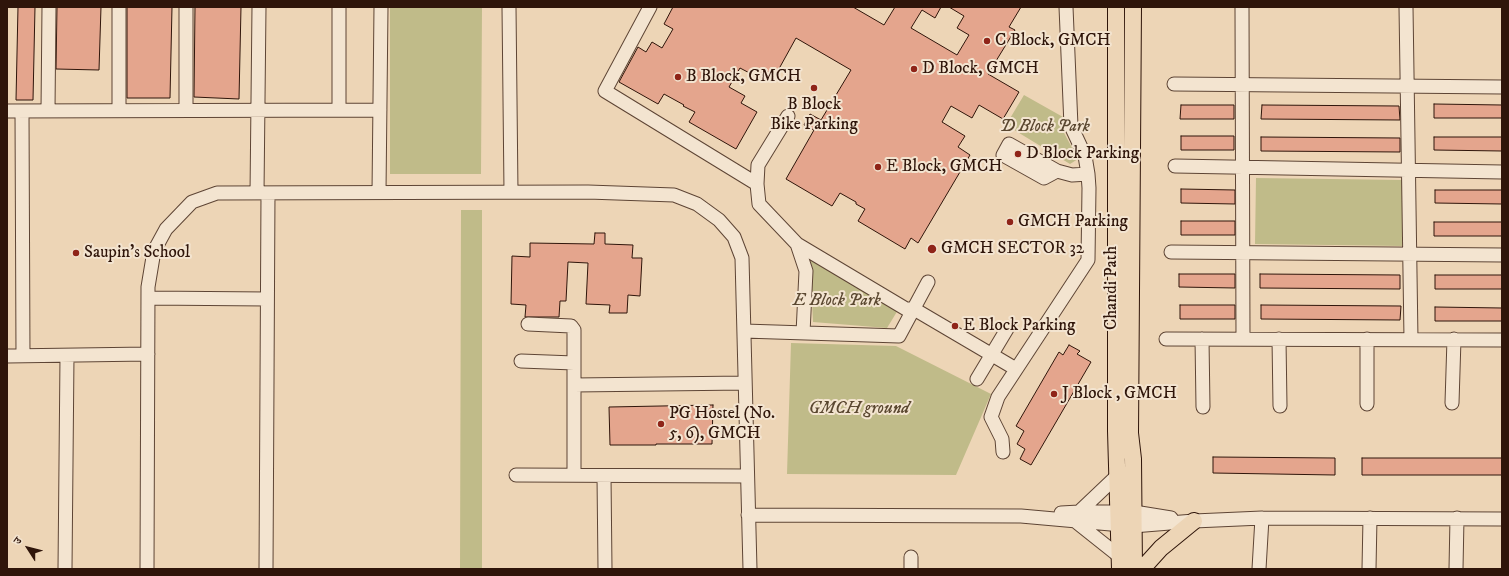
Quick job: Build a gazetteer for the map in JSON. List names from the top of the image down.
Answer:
{
  "streets": {
    "main road": ["Chandi Path"]
  },
  "parks": ["D Block Park", "E Block Park", "GMCH ground"],
  "places": [
    "C Block, GMCH",
    "D Block, GMCH",
    "B Block, GMCH",
    "B Block Bike Parking",
    "D Block Parking",
    "E Block, GMCH",
    "GMCH Parking",
    "GMCH SECTOR 32",
    "Saupin's School",
    "E Block Parking",
    "J Block , GMCH",
    "PG Hostel (No. 5, 6), GMCH"
  ],
  "north": "top left"
}
